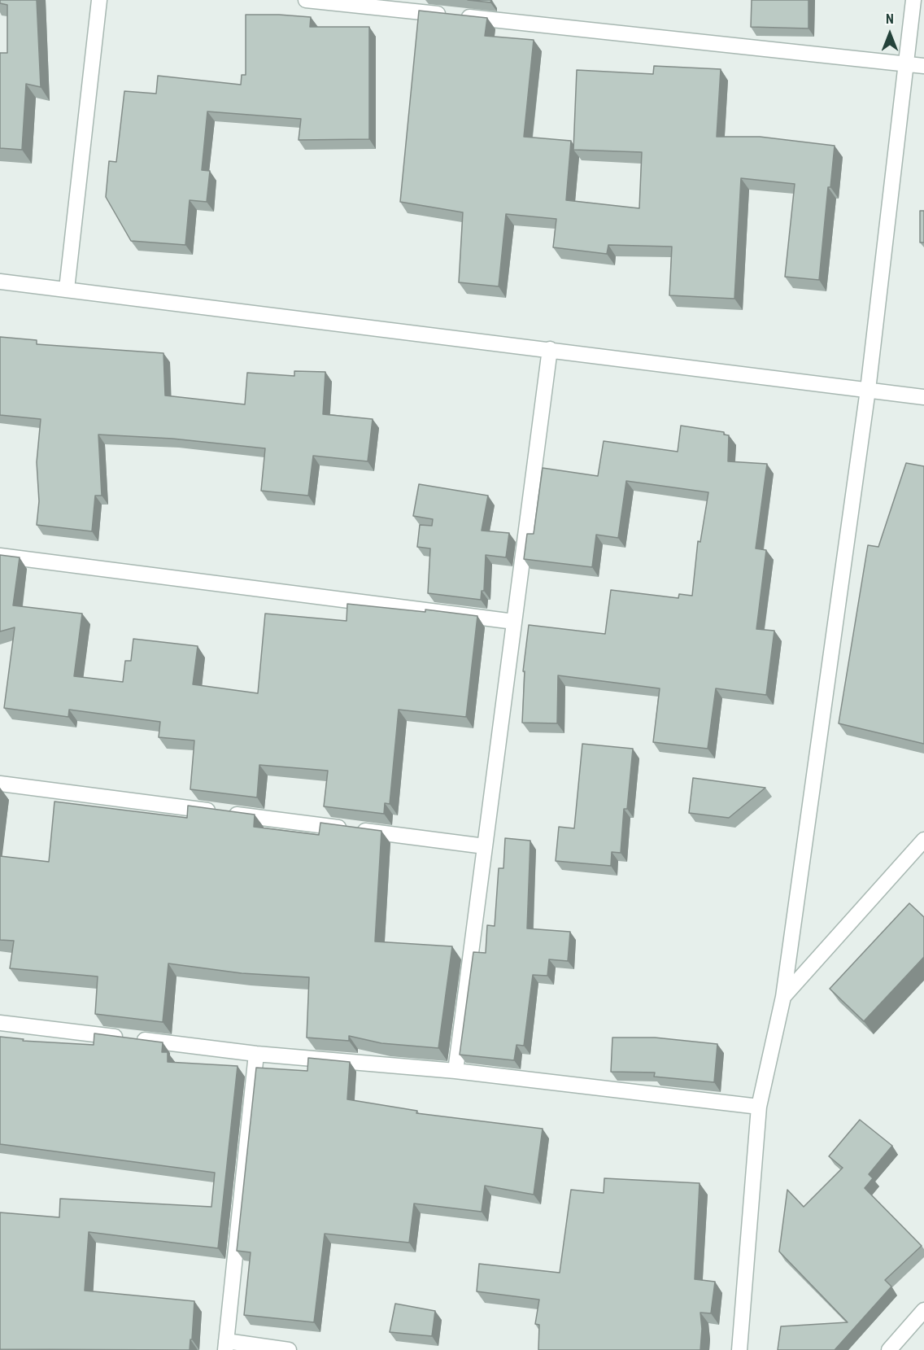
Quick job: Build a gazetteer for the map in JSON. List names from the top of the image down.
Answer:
{
  "north": "top"
}
